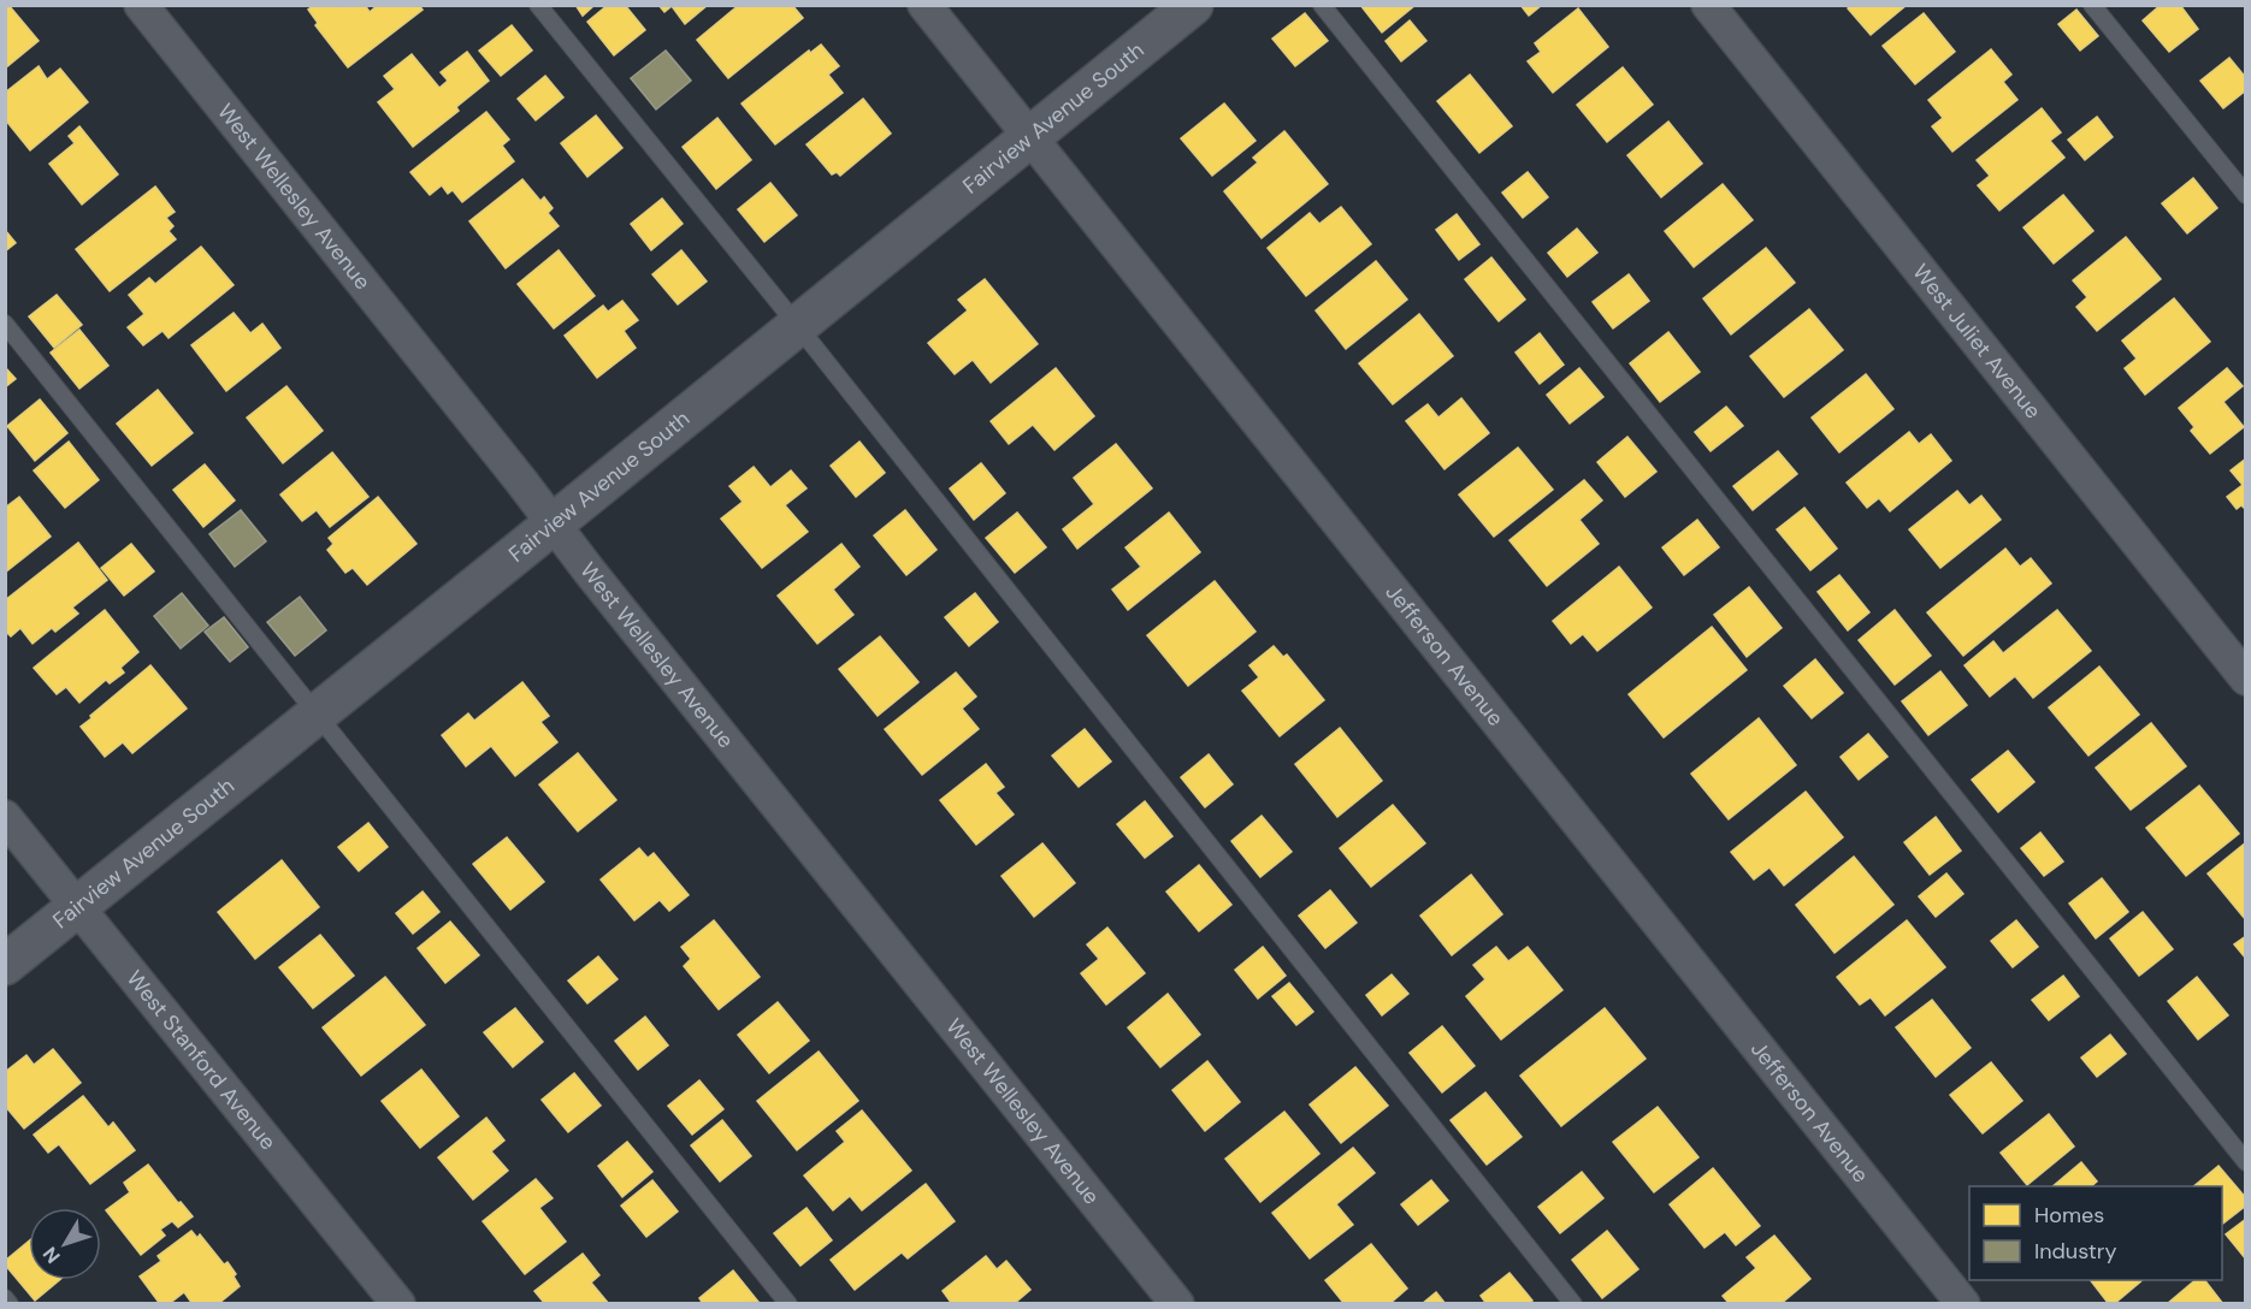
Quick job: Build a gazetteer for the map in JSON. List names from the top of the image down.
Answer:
{
  "streets": {
    "street": [
      "Fairview Avenue South",
      "West Wellesley Avenue",
      "West Juliet Avenue",
      "Jefferson Avenue",
      "West Stanford Avenue"
    ]
  },
  "crossings": [
    ["Fairview Avenue South", "West Wellesley Avenue"],
    ["Fairview Avenue South", "Jefferson Avenue"],
    ["Fairview Avenue South", "West Stanford Avenue"]
  ],
  "legend": ["Homes", "Industry"],
  "north": "bottom left"
}
